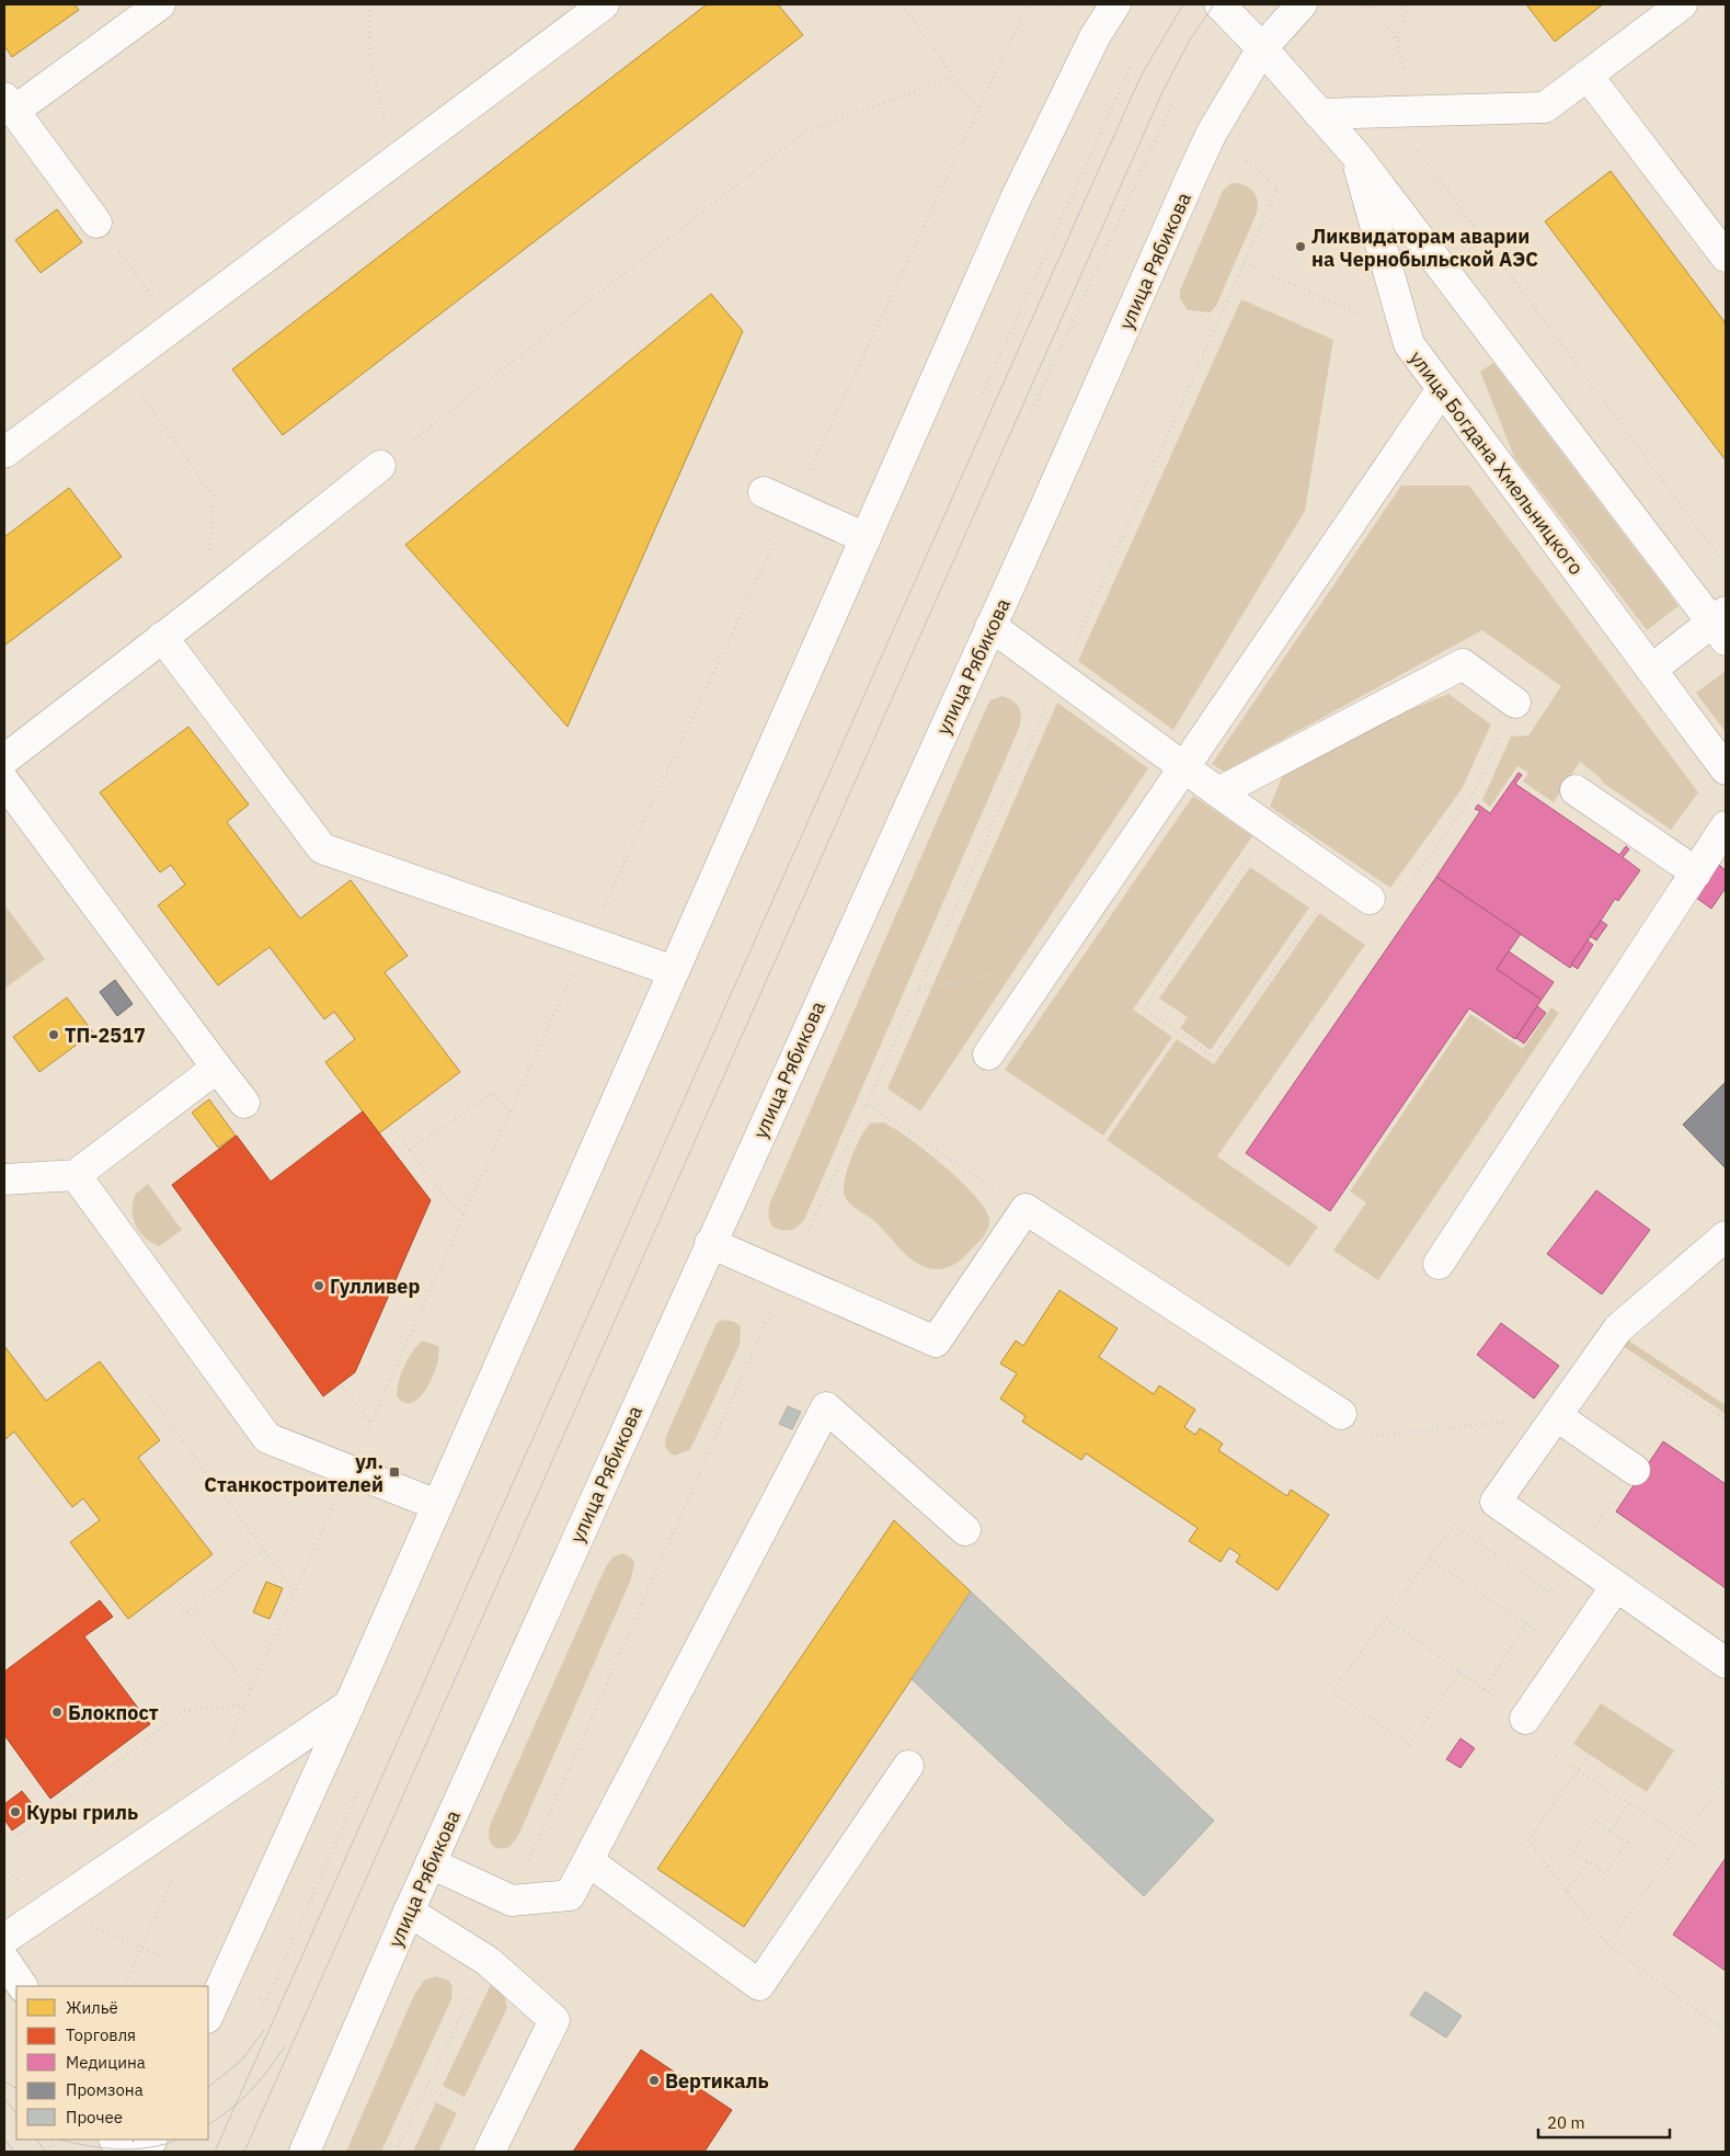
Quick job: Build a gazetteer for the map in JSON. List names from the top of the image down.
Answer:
{
  "streets": {
    "main road": ["улица Рябикова", "улица Богдана Хмельницкого"]
  },
  "crossings": [
    ["улица Рябикова", "улица Богдана Хмельницкого"]
  ],
  "places": {
    "other": [
      "Ликвидаторам аварии на Чернобыльской АЭС",
      "ТП-2517",
      "Гулливер",
      "Блокпост",
      "Куры гриль",
      "Вертикаль"
    ],
    "transit": ["ул. Станкостроителей"]
  },
  "legend": [
    "Жильё",
    "Торговля",
    "Медицина",
    "Промзона",
    "Прочее"
  ],
  "scale_bar": "20 m"
}
